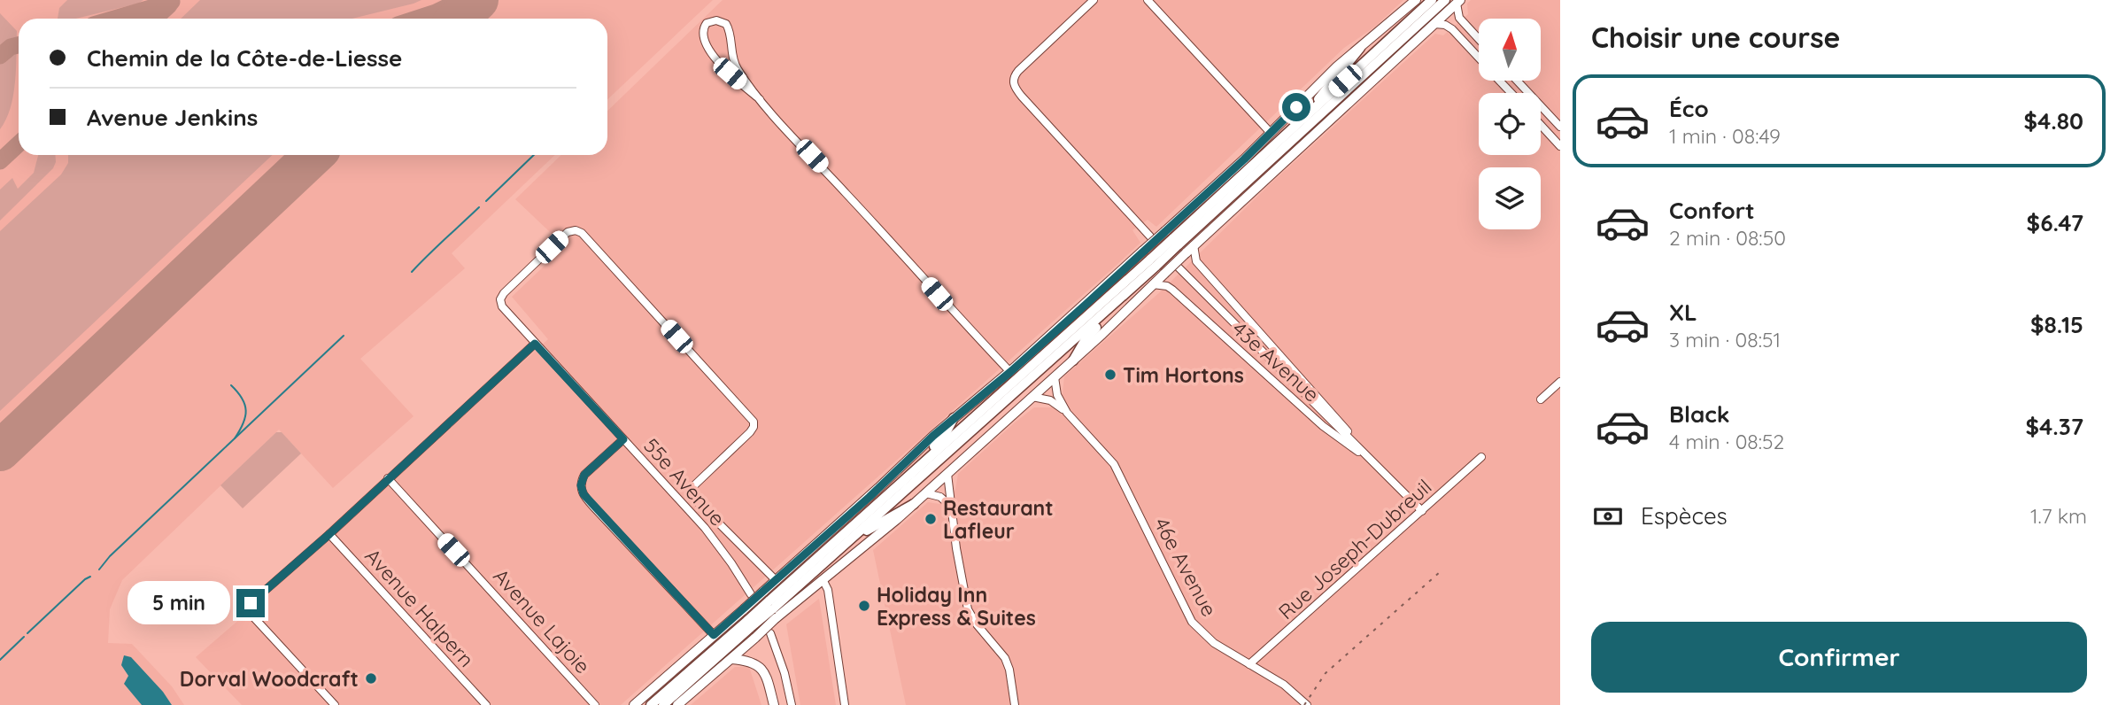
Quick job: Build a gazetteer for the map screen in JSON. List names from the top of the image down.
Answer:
{
  "streets": {
    "street": [
      "43e Avenue",
      "55e Avenue",
      "Rue Joseph-Dubreuil",
      "46e Avenue",
      "Avenue Halpern",
      "Avenue Lajoie"
    ]
  },
  "crossings": [
    ["43e Avenue", "Rue Joseph-Dubreuil"],
    ["Rue Joseph-Dubreuil", "46e Avenue"]
  ],
  "places": [
    "Tim Hortons",
    "Restaurant Lafleur",
    "Holiday Inn Express & Suites",
    "Dorval Woodcraft"
  ],
  "north": "top",
  "page": {
    "heading": "Choisir une course",
    "banner": ["Chemin de la Côte-de-Liesse", "Avenue Jenkins"],
    "list": [
      {
        "name": "Éco",
        "note": "1 min · 08:49",
        "value": "$4.80"
      },
      {
        "name": "Confort",
        "note": "2 min · 08:50",
        "value": "$6.47"
      },
      {
        "name": "XL",
        "note": "3 min · 08:51",
        "value": "$8.15"
      },
      {
        "name": "Black",
        "note": "4 min · 08:52",
        "value": "$4.37"
      }
    ],
    "pay": ["Espèces", "1.7 km"],
    "bubble": "5 min",
    "buttons": "Confirmer"
  }
}
